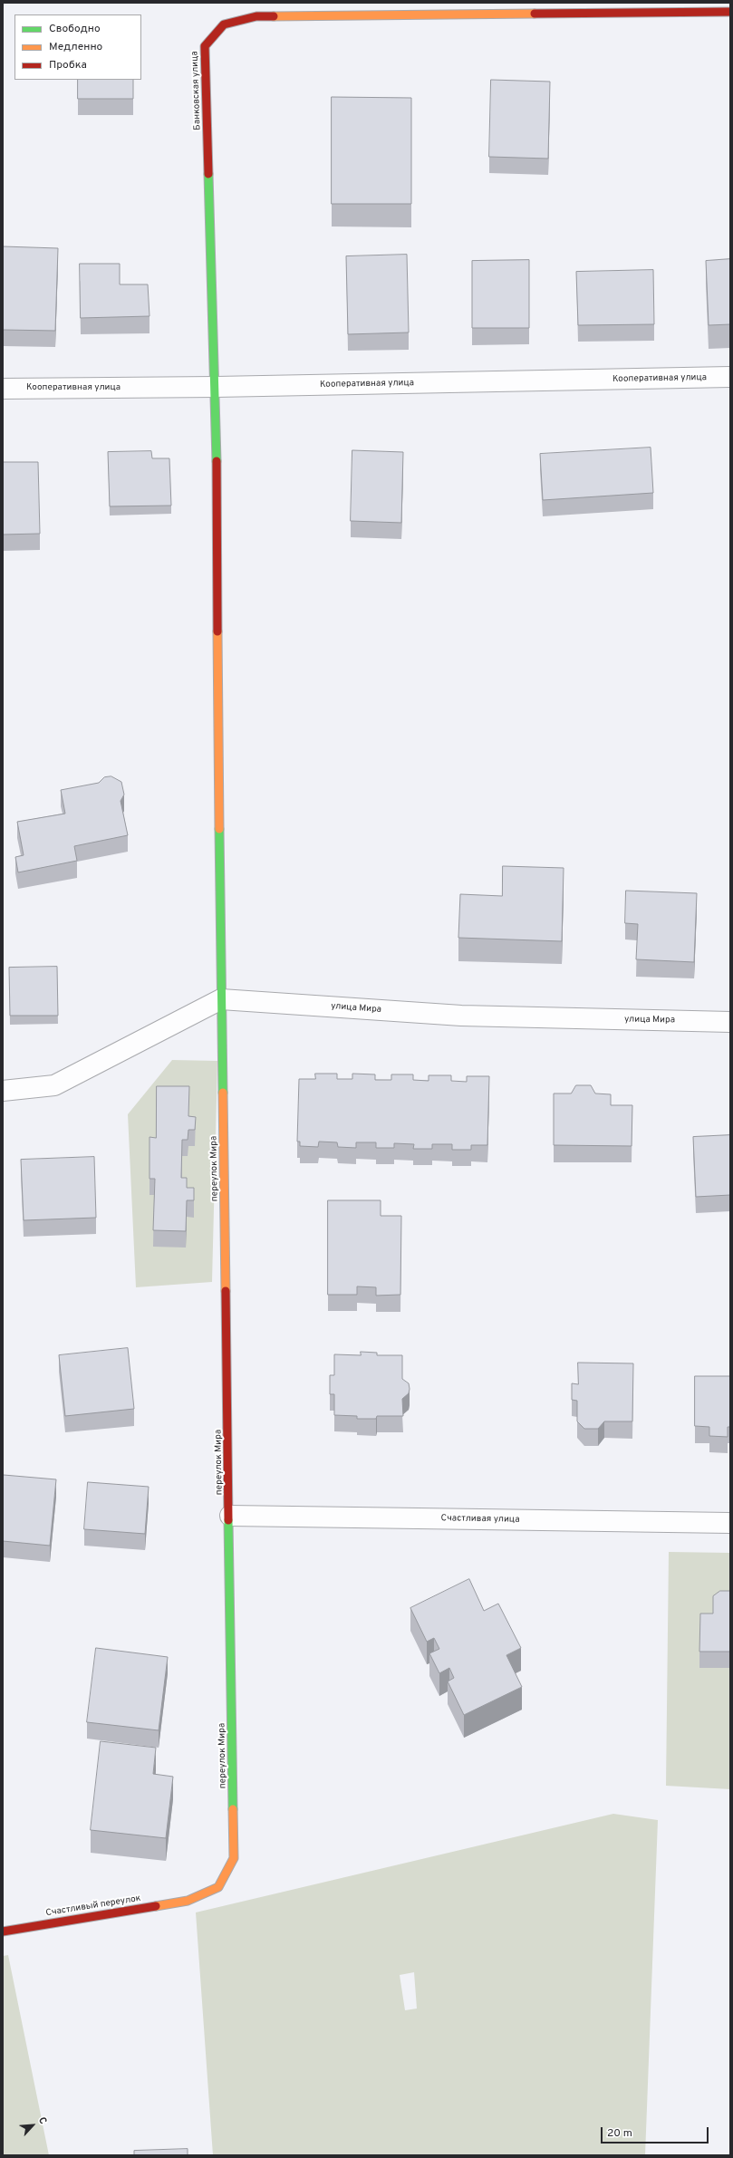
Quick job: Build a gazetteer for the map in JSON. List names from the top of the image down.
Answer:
{
  "streets": {
    "street": [
      "Банковская улица",
      "Кооперативная улица",
      "улица Мира",
      "переулок Мира",
      "Счастливая улица",
      "Счастливый переулок"
    ]
  },
  "crossings": [
    ["Банковская улица", "Кооперативная улица"],
    ["Банковская улица", "улица Мира"],
    ["Банковская улица", "переулок Мира"],
    ["улица Мира", "переулок Мира"],
    ["переулок Мира", "Счастливая улица"],
    ["переулок Мира", "Счастливый переулок"]
  ],
  "legend": ["Свободно", "Медленно", "Пробка"],
  "scale_bar": "20 m",
  "north": "top right"
}
